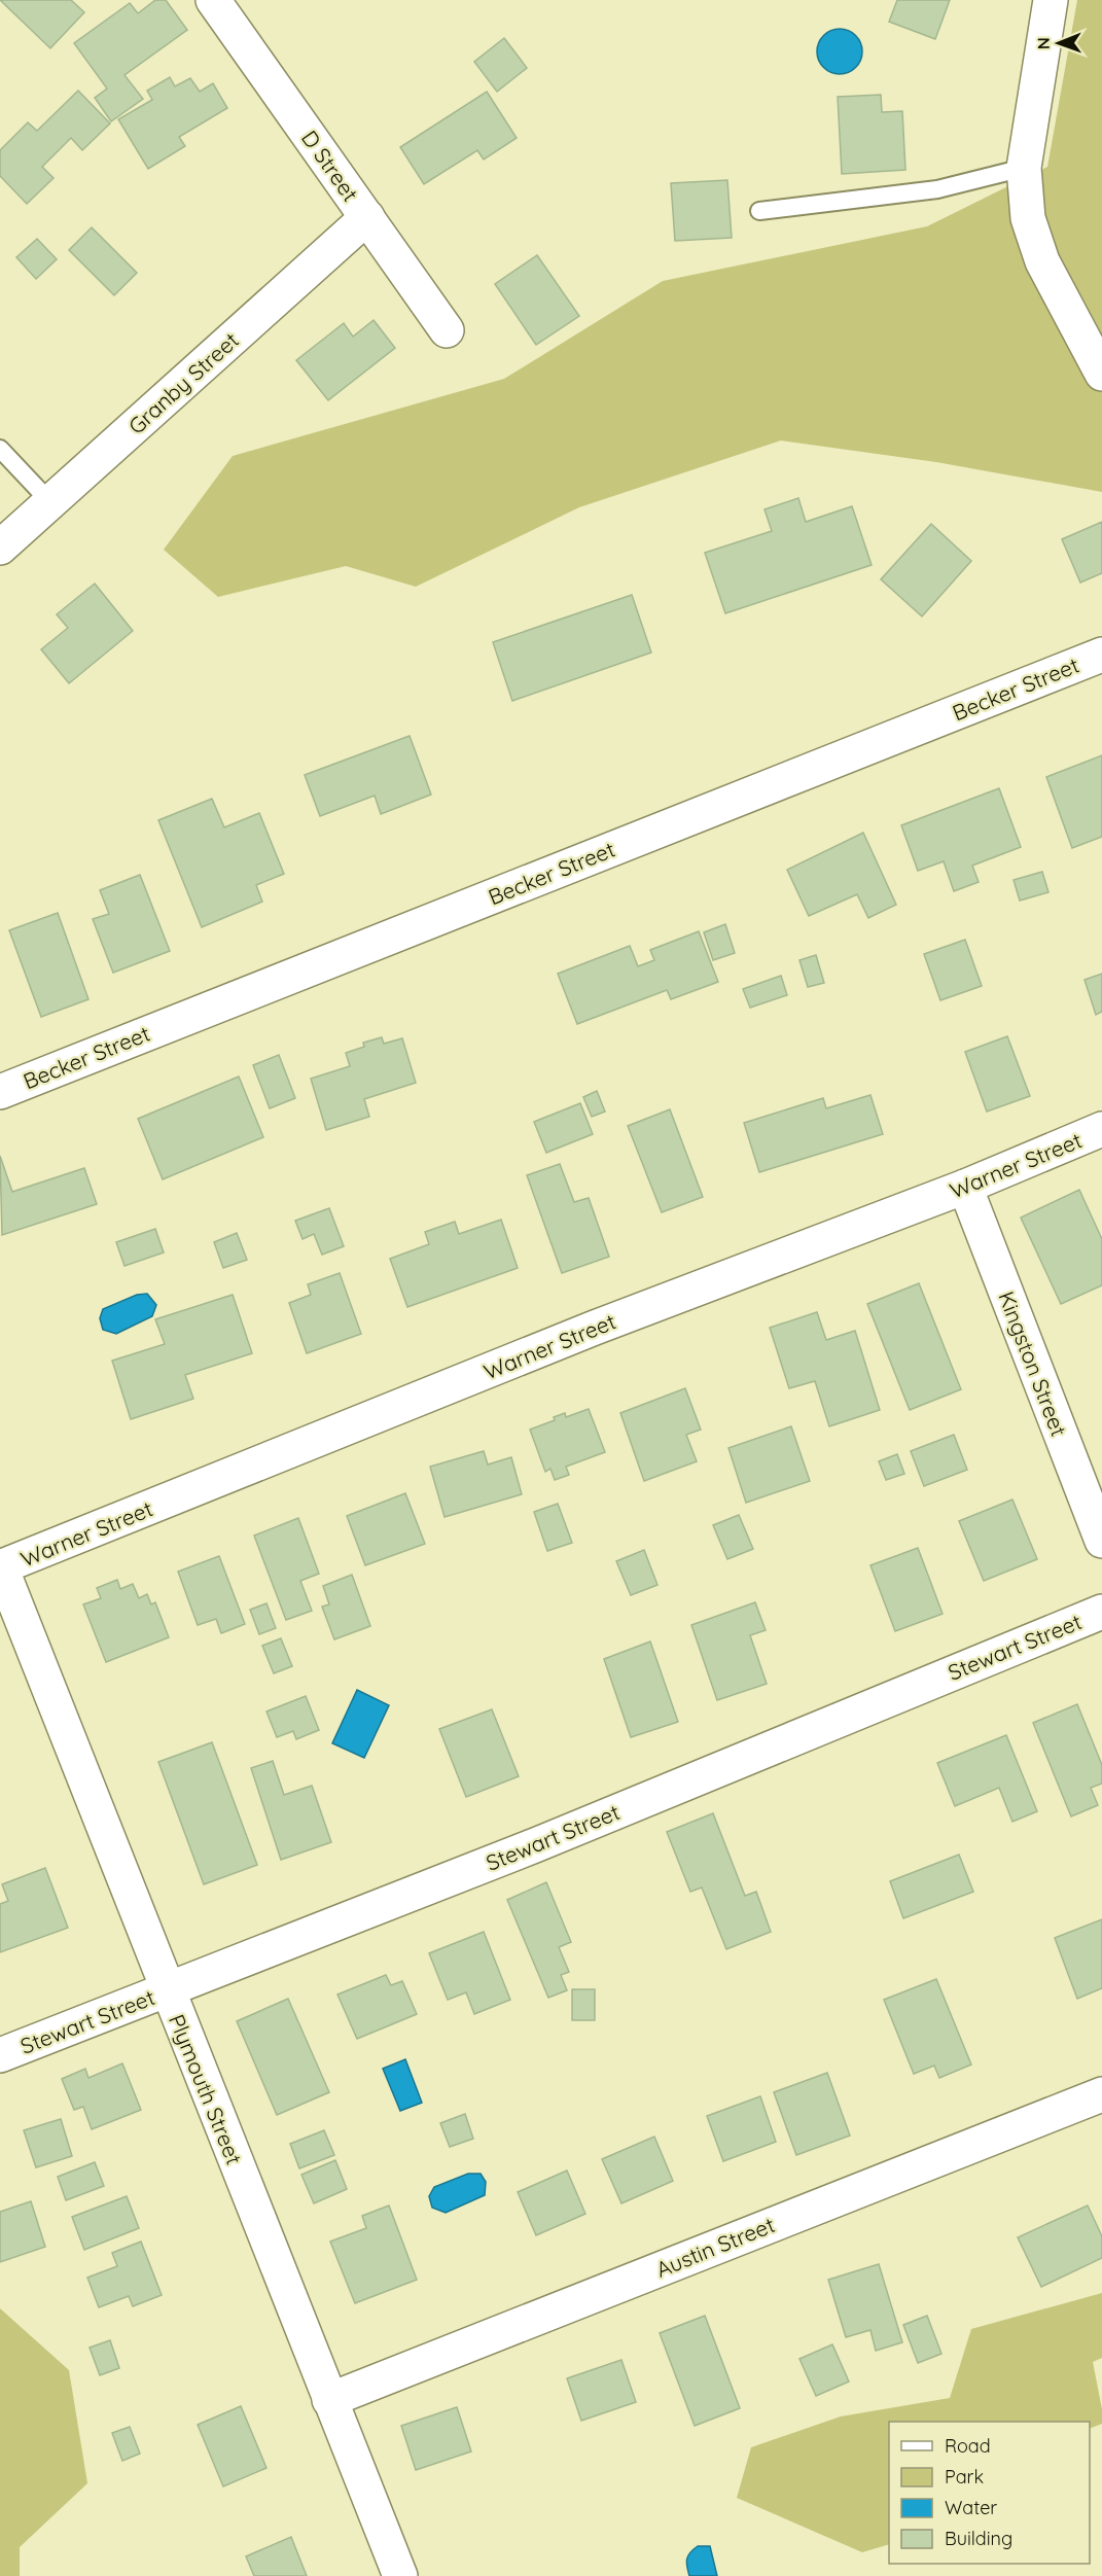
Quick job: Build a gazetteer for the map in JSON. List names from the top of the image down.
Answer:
{
  "streets": {
    "street": [
      "D Street",
      "Granby Street",
      "Becker Street",
      "Warner Street",
      "Kingston Street",
      "Stewart Street",
      "Plymouth Street",
      "Austin Street"
    ]
  },
  "crossings": [
    ["D Street", "Granby Street"],
    ["Warner Street", "Kingston Street"],
    ["Warner Street", "Plymouth Street"],
    ["Stewart Street", "Plymouth Street"],
    ["Plymouth Street", "Austin Street"]
  ],
  "legend": [
    "Road",
    "Park",
    "Water",
    "Building"
  ],
  "north": "left"
}
